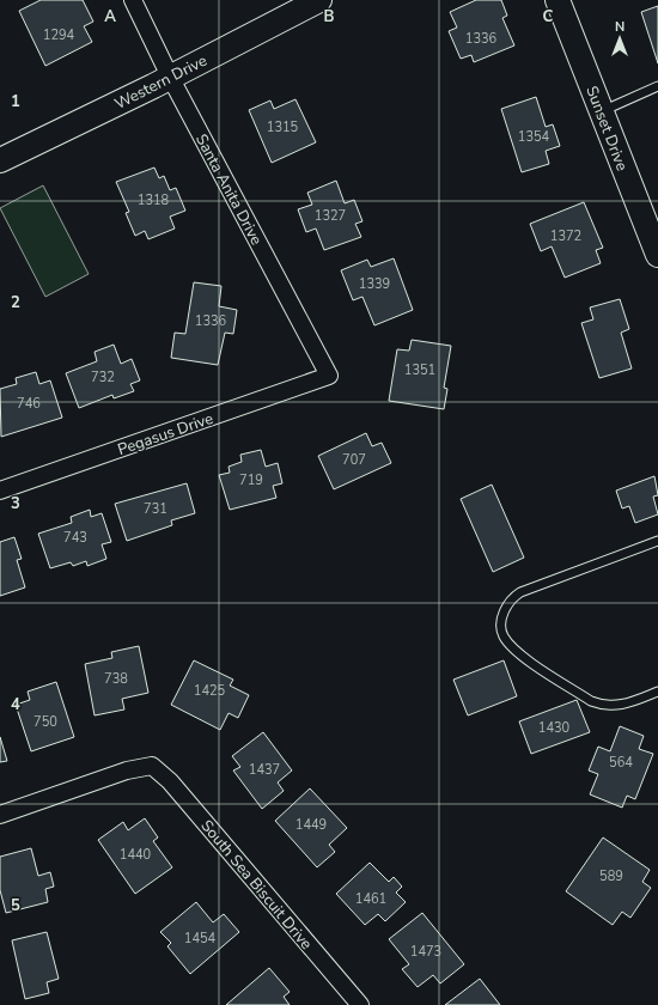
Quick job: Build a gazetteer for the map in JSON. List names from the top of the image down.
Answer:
{
  "streets": {
    "street": [
      "Western Drive",
      "Sunset Drive",
      "Santa Anita Drive",
      "Pegasus Drive",
      "South Sea Biscuit Drive"
    ]
  },
  "crossings": [
    ["Western Drive", "Santa Anita Drive"],
    ["Santa Anita Drive", "Pegasus Drive"]
  ],
  "house_numbers": [
    "1294",
    "1336",
    "1315",
    "1354",
    "1318",
    "1327",
    "1372",
    "1339",
    "1336",
    "1351",
    "732",
    "746",
    "707",
    "719",
    "731",
    "743",
    "738",
    "1425",
    "750",
    "1430",
    "564",
    "1437",
    "1449",
    "1440",
    "589",
    "1461",
    "1454",
    "1473"
  ],
  "north": "top",
  "grid": {
    "columns": ["A", "B", "C"],
    "rows": [
      "1",
      "2",
      "3",
      "4",
      "5"
    ]
  }
}
